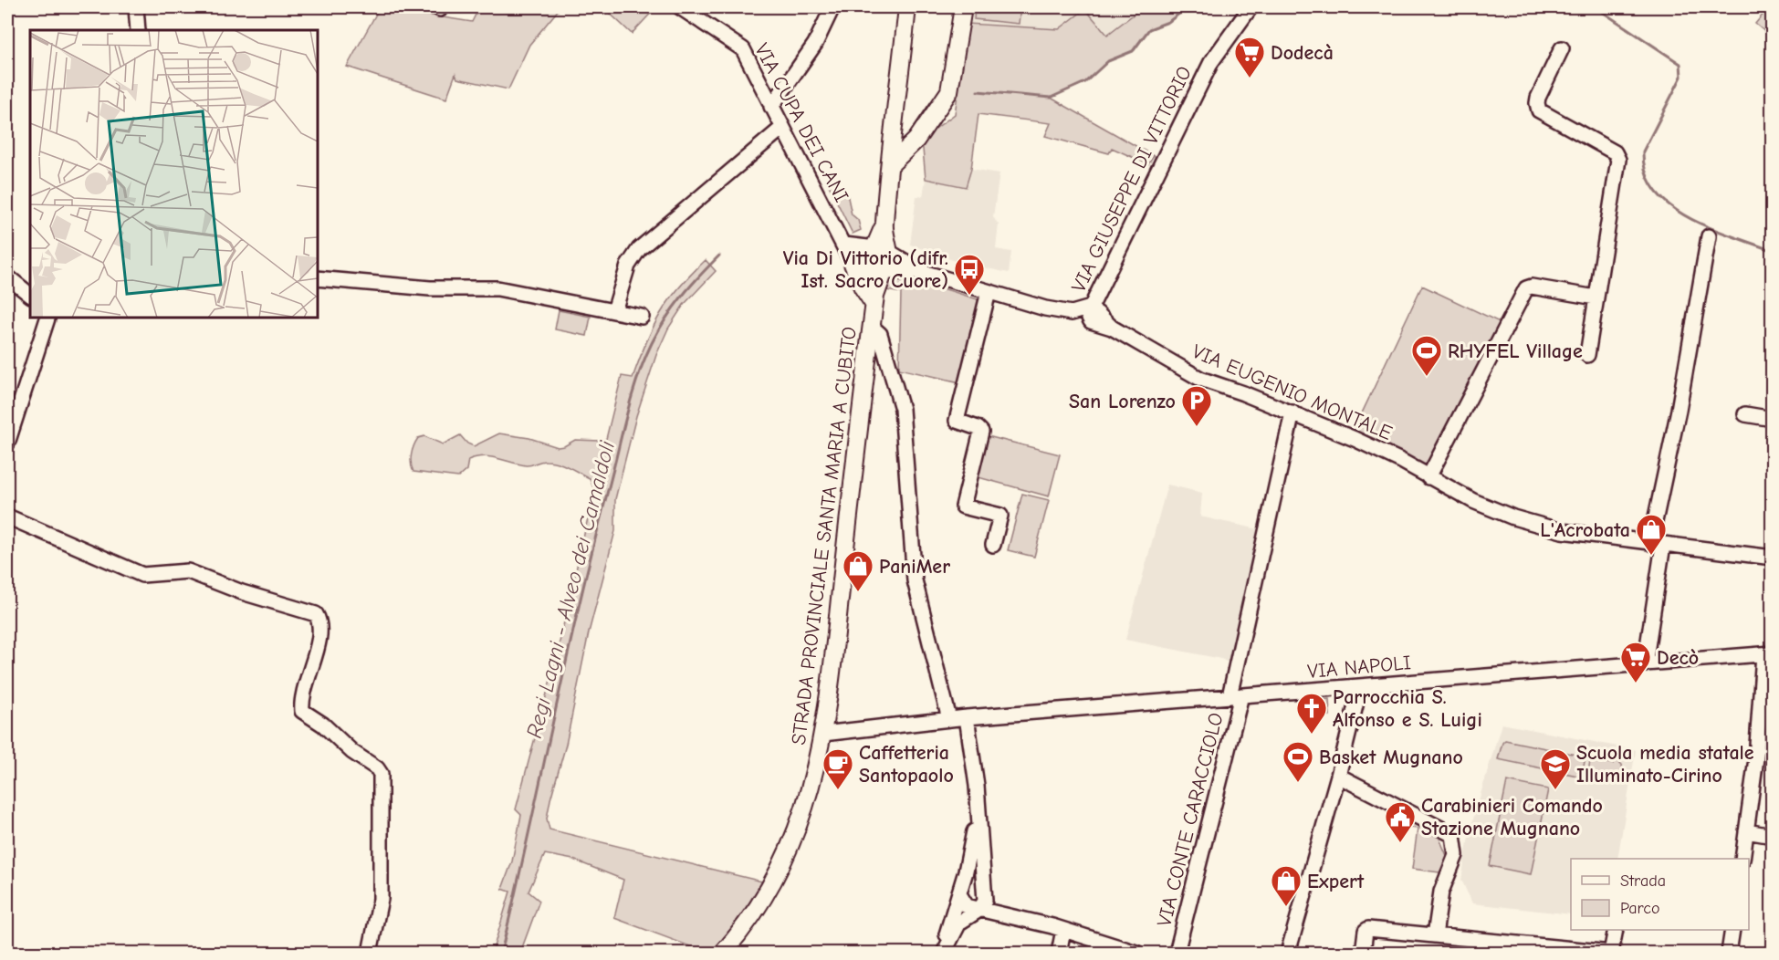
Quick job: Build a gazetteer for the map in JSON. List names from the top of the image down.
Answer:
{
  "streets": {
    "main road": ["STRADA PROVINCIALE SANTA MARIA A CUBITO"],
    "street": [
      "VIA CUPA DEI CANI",
      "VIA GIUSEPPE DI VITTORIO",
      "VIA EUGENIO MONTALE",
      "VIA NAPOLI",
      "VIA CONTE CARACCIOLO"
    ]
  },
  "crossings": [
    ["VIA GIUSEPPE DI VITTORIO", "VIA EUGENIO MONTALE"],
    ["VIA GIUSEPPE DI VITTORIO", "STRADA PROVINCIALE SANTA MARIA A CUBITO"],
    ["VIA EUGENIO MONTALE", "VIA CONTE CARACCIOLO"],
    ["STRADA PROVINCIALE SANTA MARIA A CUBITO", "VIA NAPOLI"],
    ["VIA NAPOLI", "VIA CONTE CARACCIOLO"]
  ],
  "water": ["Regi Lagni - Alveo dei Camaldoli"],
  "places": {
    "supermarket": ["Dodecà", "Decò"],
    "bus stop": ["Via Di Vittorio (difr. Ist. Sacro Cuore)"],
    "sports": ["RHYFEL Village", "Basket Mugnano"],
    "parking": ["San Lorenzo"],
    "shop": ["L'Acrobata", "PaniMer", "Expert"],
    "church": ["Parrocchia S. Alfonso e S. Luigi"],
    "cafe": ["Caffetteria Santopaolo"],
    "school or university": ["Scuola media statale Illuminato-Cirino"],
    "public building": ["Carabinieri Comando Stazione Mugnano"]
  },
  "legend": ["Strada", "Parco"]
}
